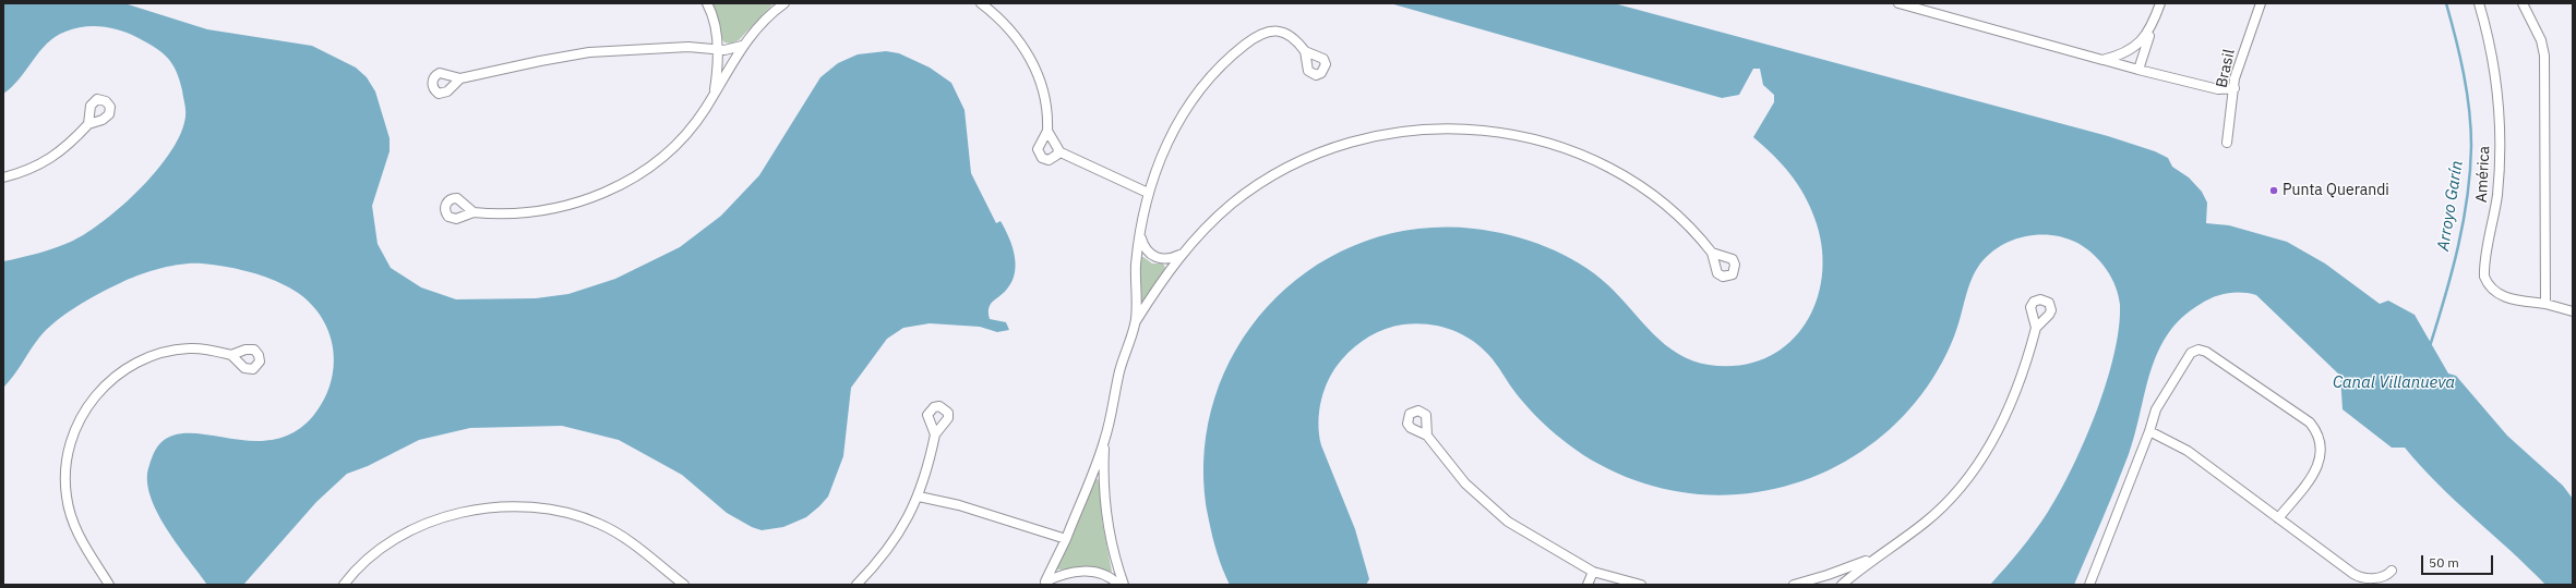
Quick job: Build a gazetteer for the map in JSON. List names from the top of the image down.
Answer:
{
  "streets": {
    "street": ["Brasil", "América"]
  },
  "water": ["Arroyo Garín", "Canal Villanueva"],
  "places": ["Punta Querandi"],
  "scale_bar": "50 m"
}
